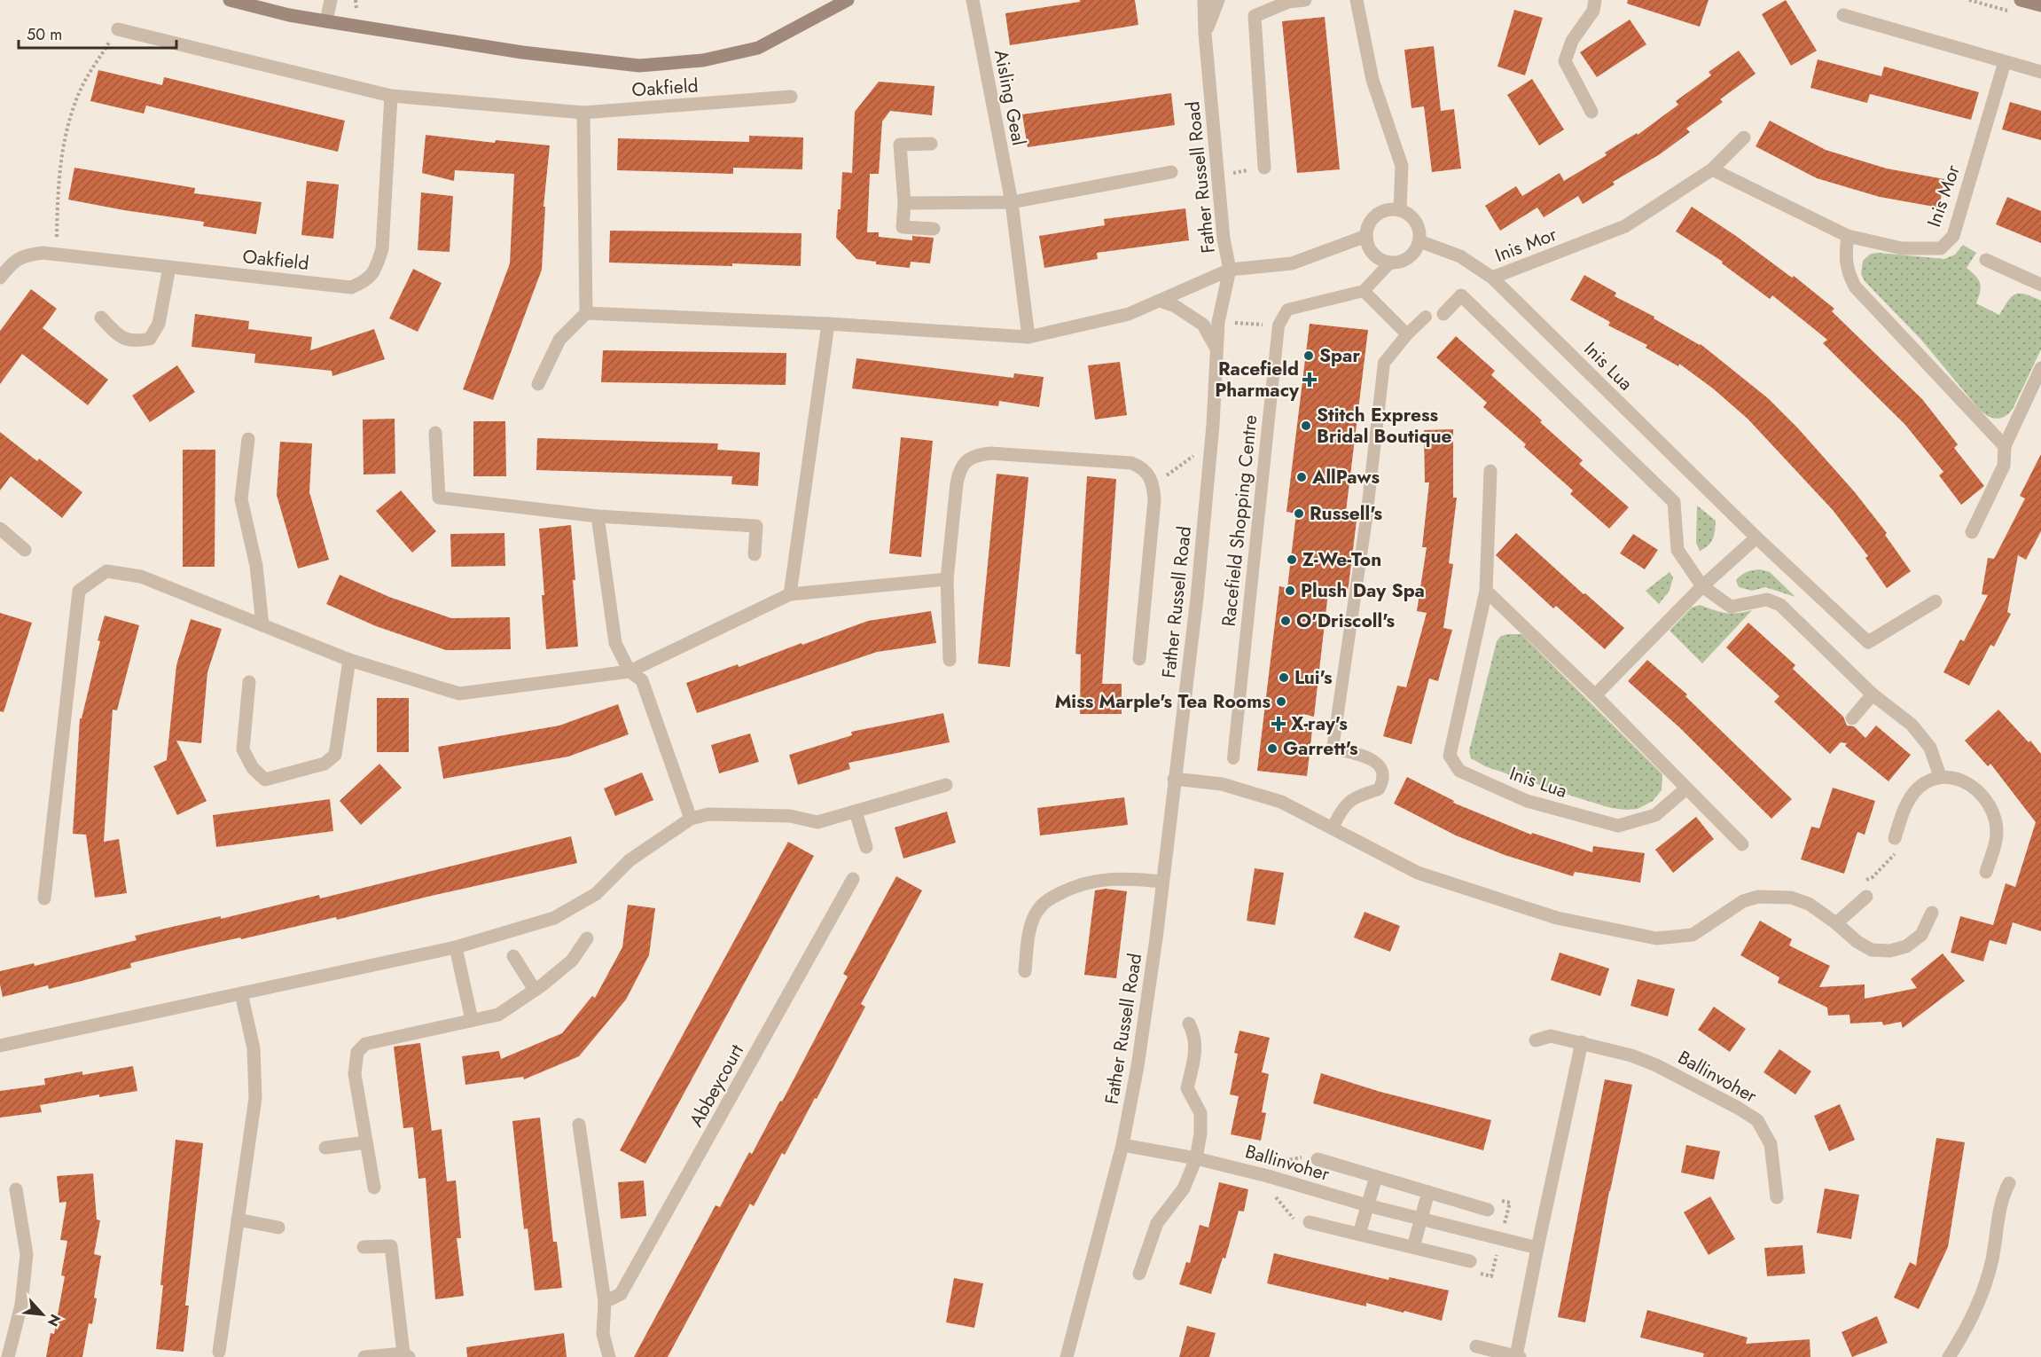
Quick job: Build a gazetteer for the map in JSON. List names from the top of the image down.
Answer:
{
  "streets": {
    "street": [
      "Oakfield",
      "Aisling Geal",
      "Father Russell Road",
      "Inis Mor",
      "Inis Lua",
      "Ballinvoher",
      "Abbeycourt"
    ],
    "lane": ["Racefield Shopping Centre"]
  },
  "crossings": [
    ["Father Russell Road", "Ballinvoher"],
    ["Inis Mor", "Inis Lua"]
  ],
  "places": {
    "other": [
      "Spar",
      "Stitch Express Bridal Boutique",
      "AllPaws",
      "Russell's",
      "Z-We-Ton",
      "Plush Day Spa",
      "O'Driscoll's",
      "Lui's",
      "Miss Marple's Tea Rooms",
      "Garrett's"
    ],
    "health": ["Racefield Pharmacy", "X-ray's"]
  },
  "scale_bar": "50 m",
  "north": "bottom right"
}
